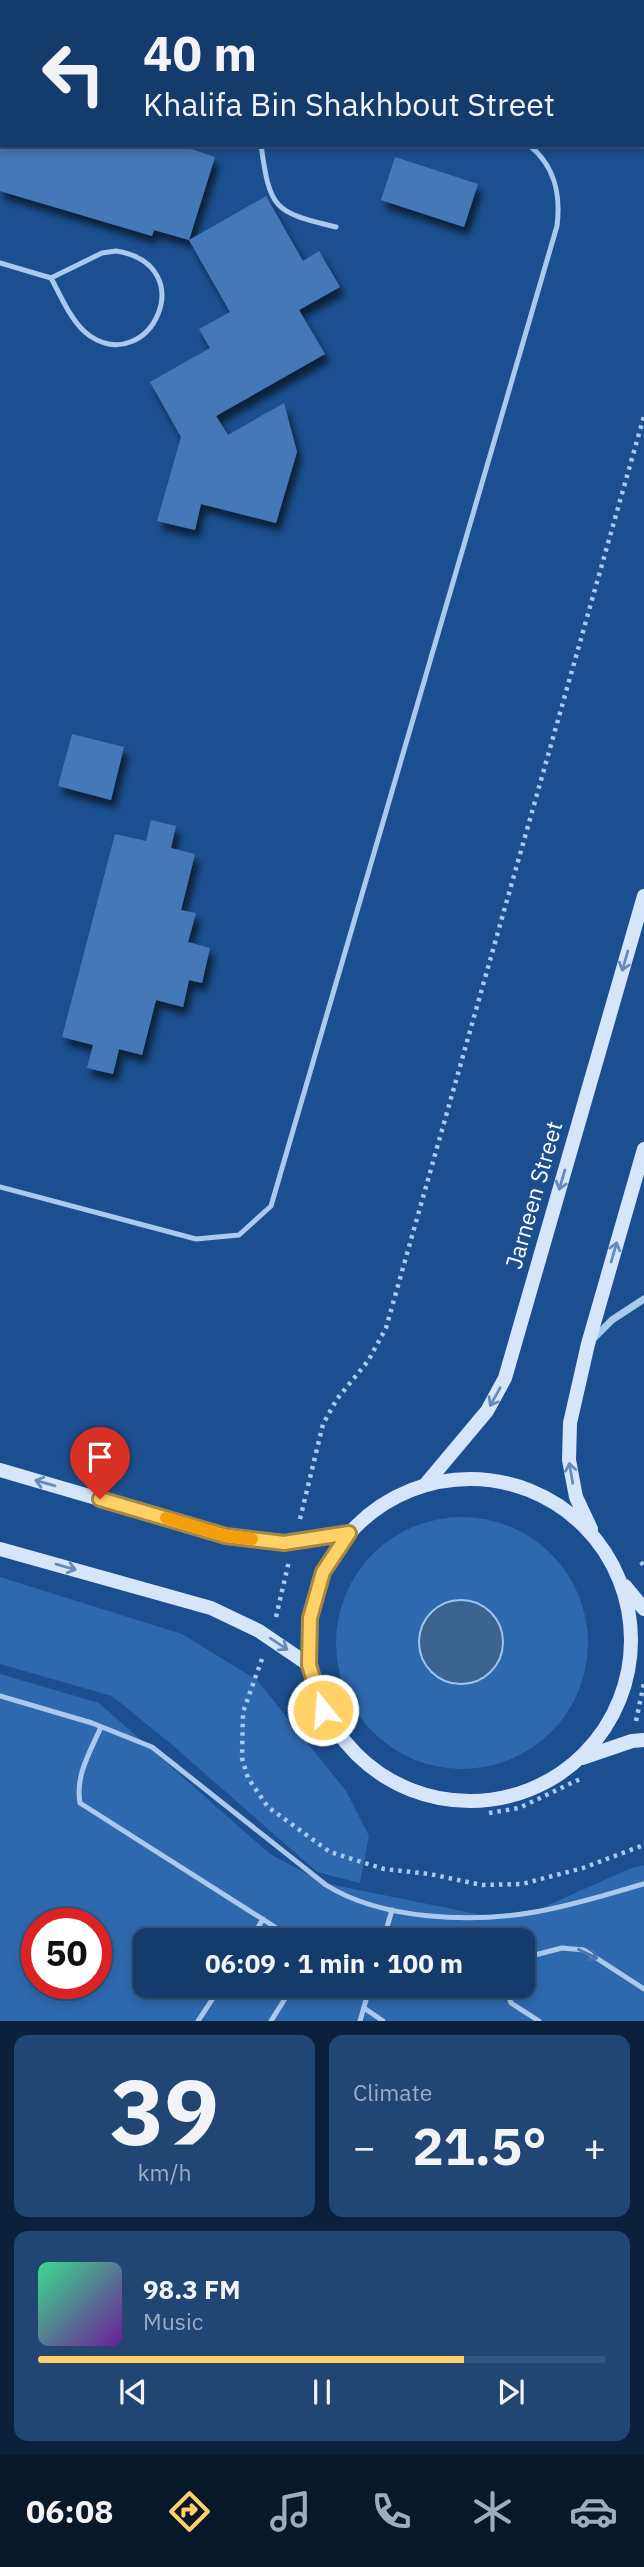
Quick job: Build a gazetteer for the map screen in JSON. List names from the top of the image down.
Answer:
{
  "streets": {
    "main road": ["Jarneen Street"]
  },
  "page": {
    "turn": ["40 m", "Khalifa Bin Shakhbout Street"],
    "limit": "50",
    "trip": "06:09 · 1 min · 100 m",
    "tile": [
      ["39", "km/h"],
      "Climate"
    ],
    "heat": ["−", "21.5°", "+"],
    "song": ["98.3 FM", "Music"],
    "tabs": "06:08"
  }
}
